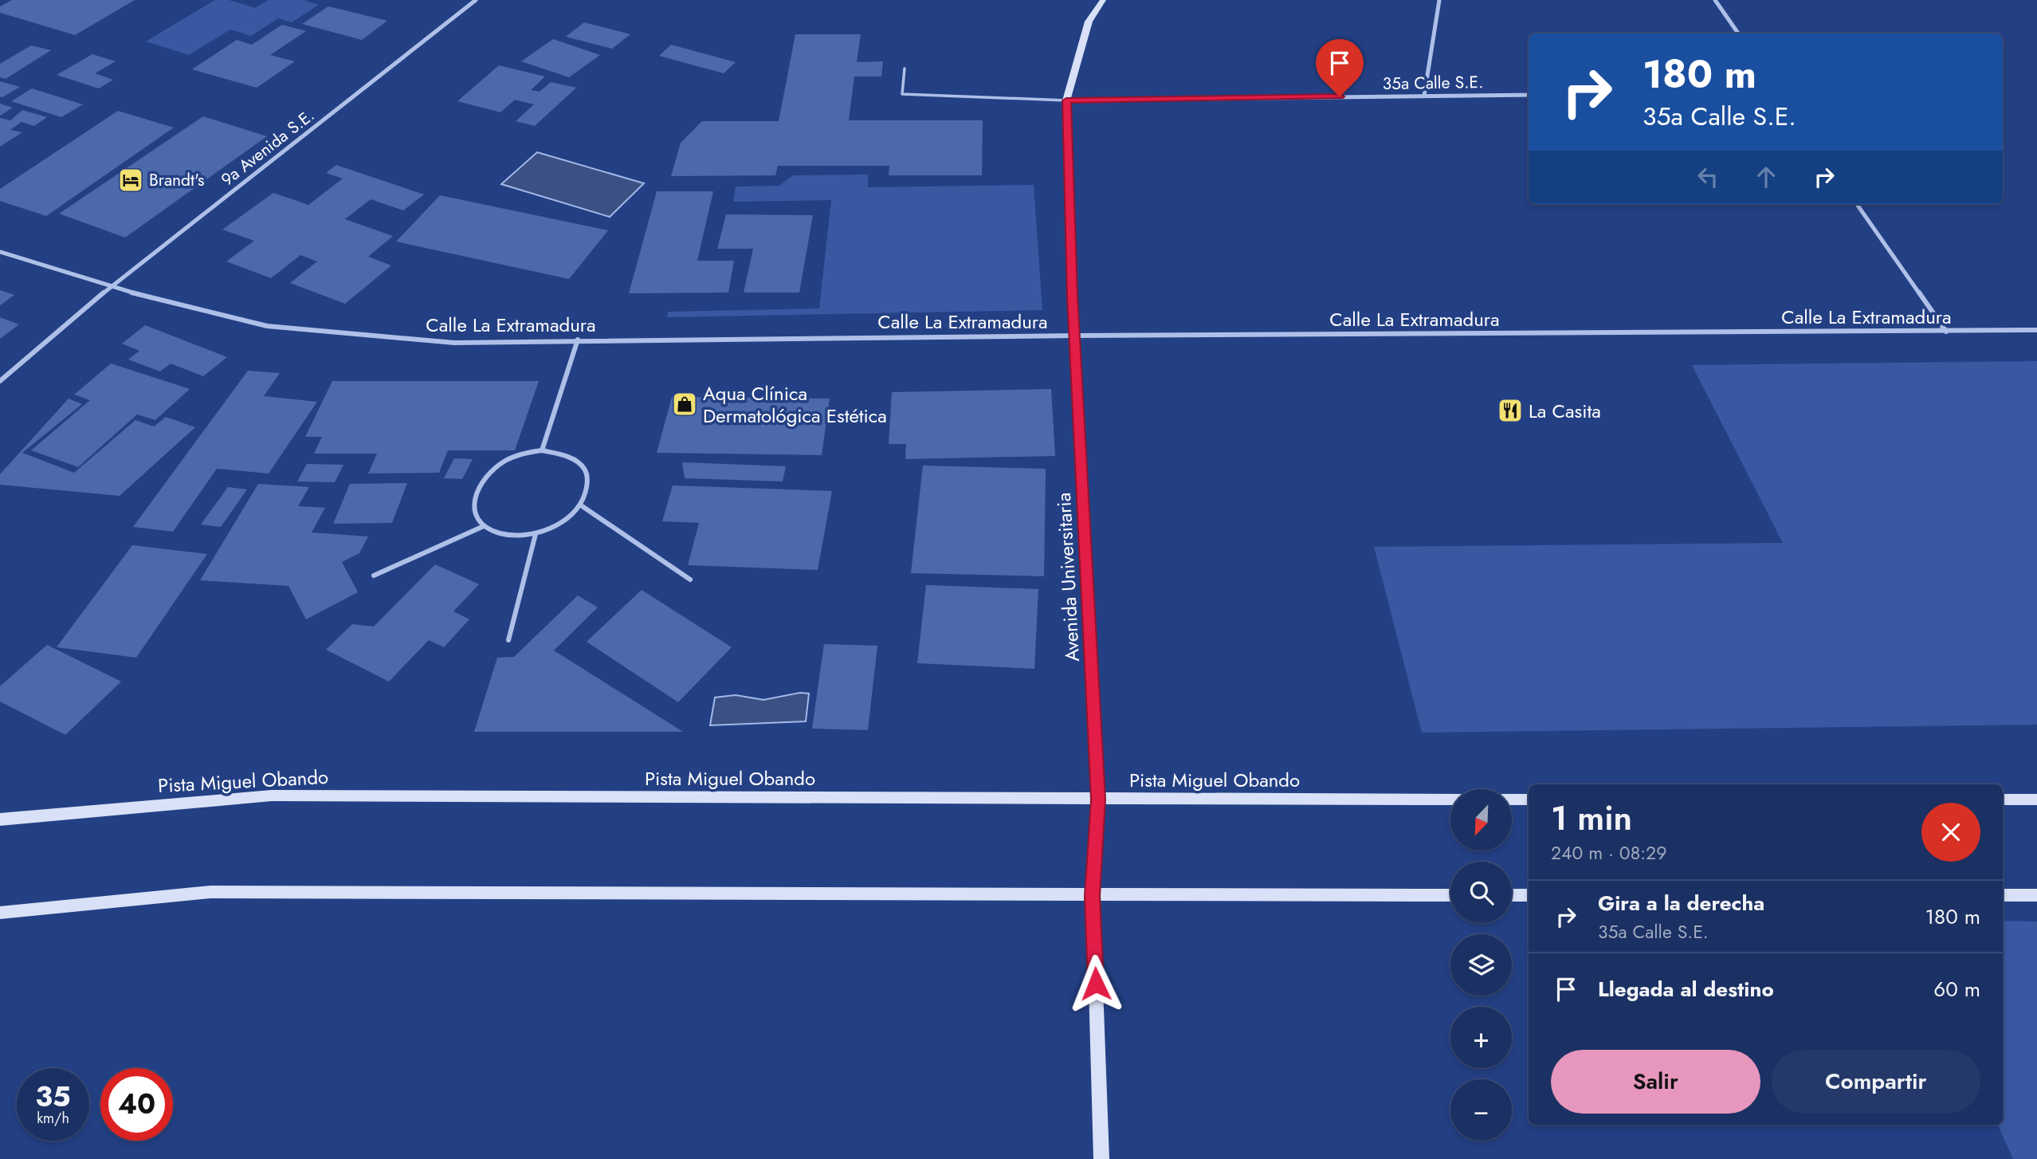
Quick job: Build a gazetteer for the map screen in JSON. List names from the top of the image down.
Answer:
{
  "streets": {
    "main road": ["Avenida Universitaria", "Pista Miguel Obando"],
    "street": ["35a Calle S.E.", "9a Avenida S.E.", "Calle La Extramadura"]
  },
  "crossings": [
    ["35a Calle S.E.", "Avenida Universitaria"],
    ["9a Avenida S.E.", "Calle La Extramadura"],
    ["Calle La Extramadura", "Avenida Universitaria"],
    ["Avenida Universitaria", "Pista Miguel Obando"]
  ],
  "places": {
    "hotel": ["Brandt's"],
    "shop": ["Aqua Clínica Dermatológica Estética"],
    "restaurant": ["La Casita"]
  },
  "north": "bottom left",
  "page": {
    "turn": ["180 m", "35a Calle S.E."],
    "heading": ["1 min", "240 m · 08:29"],
    "map_buttons": ["+", "−"],
    "list": [
      {
        "name": "Gira a la derecha",
        "note": "35a Calle S.E.",
        "value": "180 m"
      },
      {
        "name": "Llegada al destino",
        "value": "60 m"
      }
    ],
    "buttons": ["Salir", "Compartir"],
    "speed": "35 km/h",
    "limit": "40"
  }
}
